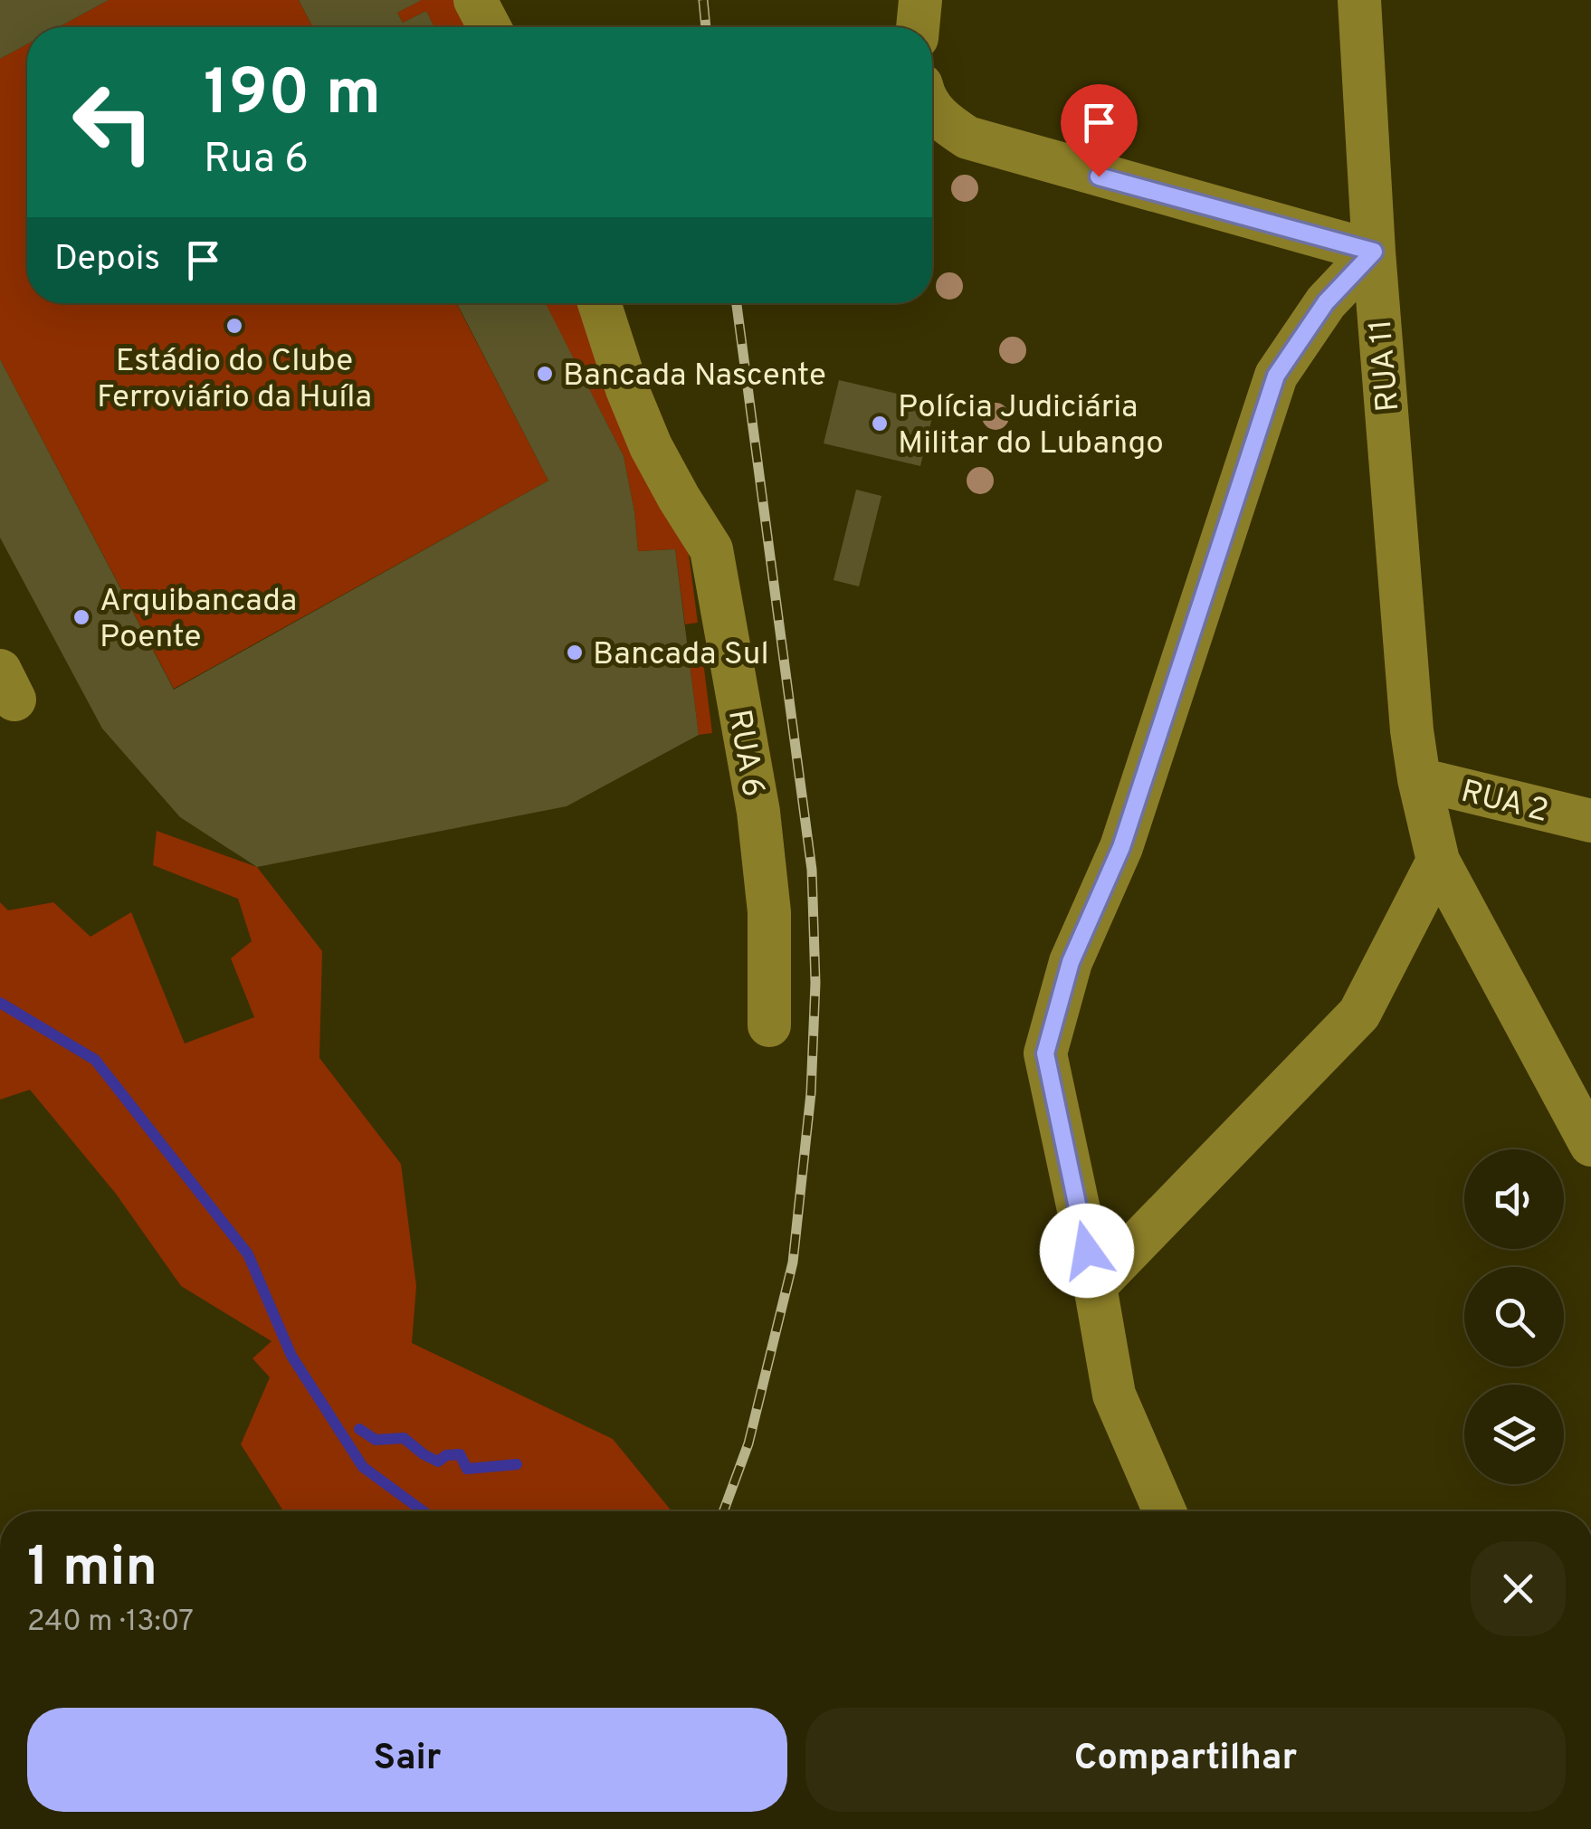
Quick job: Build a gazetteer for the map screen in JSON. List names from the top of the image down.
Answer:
{
  "streets": {
    "street": ["RUA 11", "RUA 6", "RUA 2"]
  },
  "crossings": [
    ["RUA 11", "RUA 2"]
  ],
  "places": [
    "Estádio do Clube Ferroviário da Huíla",
    "Bancada Nascente",
    "Polícia Judiciária Militar do Lubango",
    "Arquibancada Poente",
    "Bancada Sul"
  ],
  "page": {
    "turn": ["190 m", "Rua 6"],
    "then": "Depois",
    "heading": ["1 min", "240 m · 13:07"],
    "buttons": ["Sair", "Compartilhar"]
  }
}
